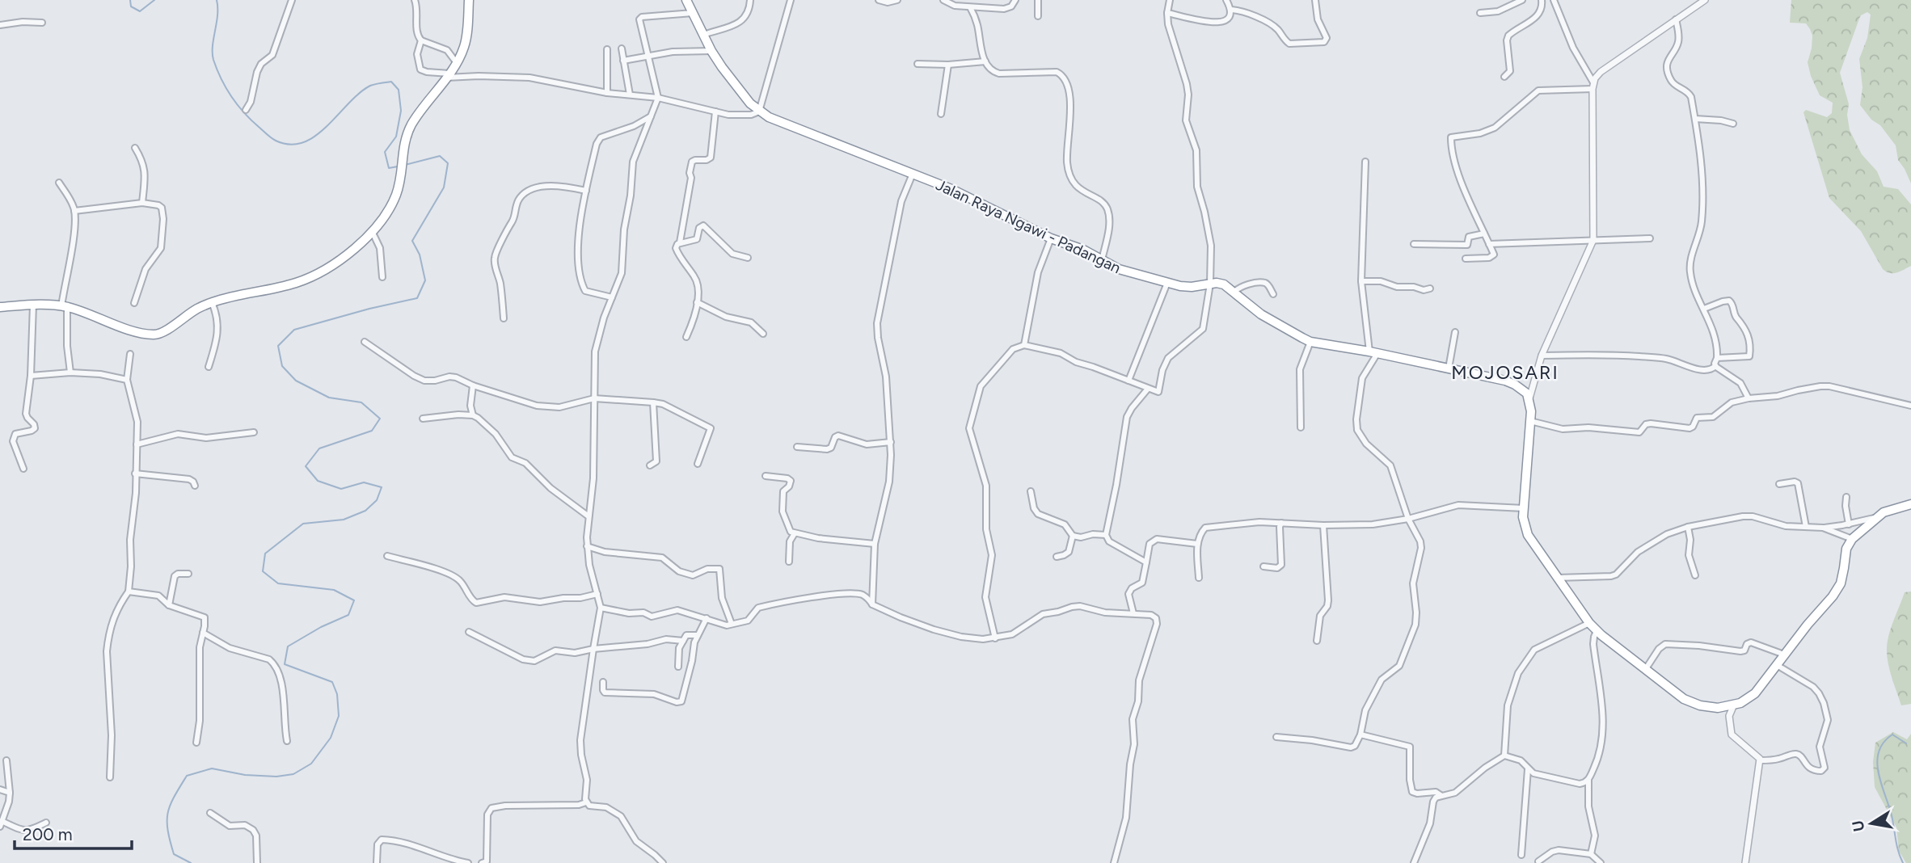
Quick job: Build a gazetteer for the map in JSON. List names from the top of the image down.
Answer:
{
  "streets": {
    "highway": ["Jalan Raya Ngawi - Padangan"]
  },
  "districts": ["MOJOSARI"],
  "scale_bar": "200 m",
  "north": "left"
}
